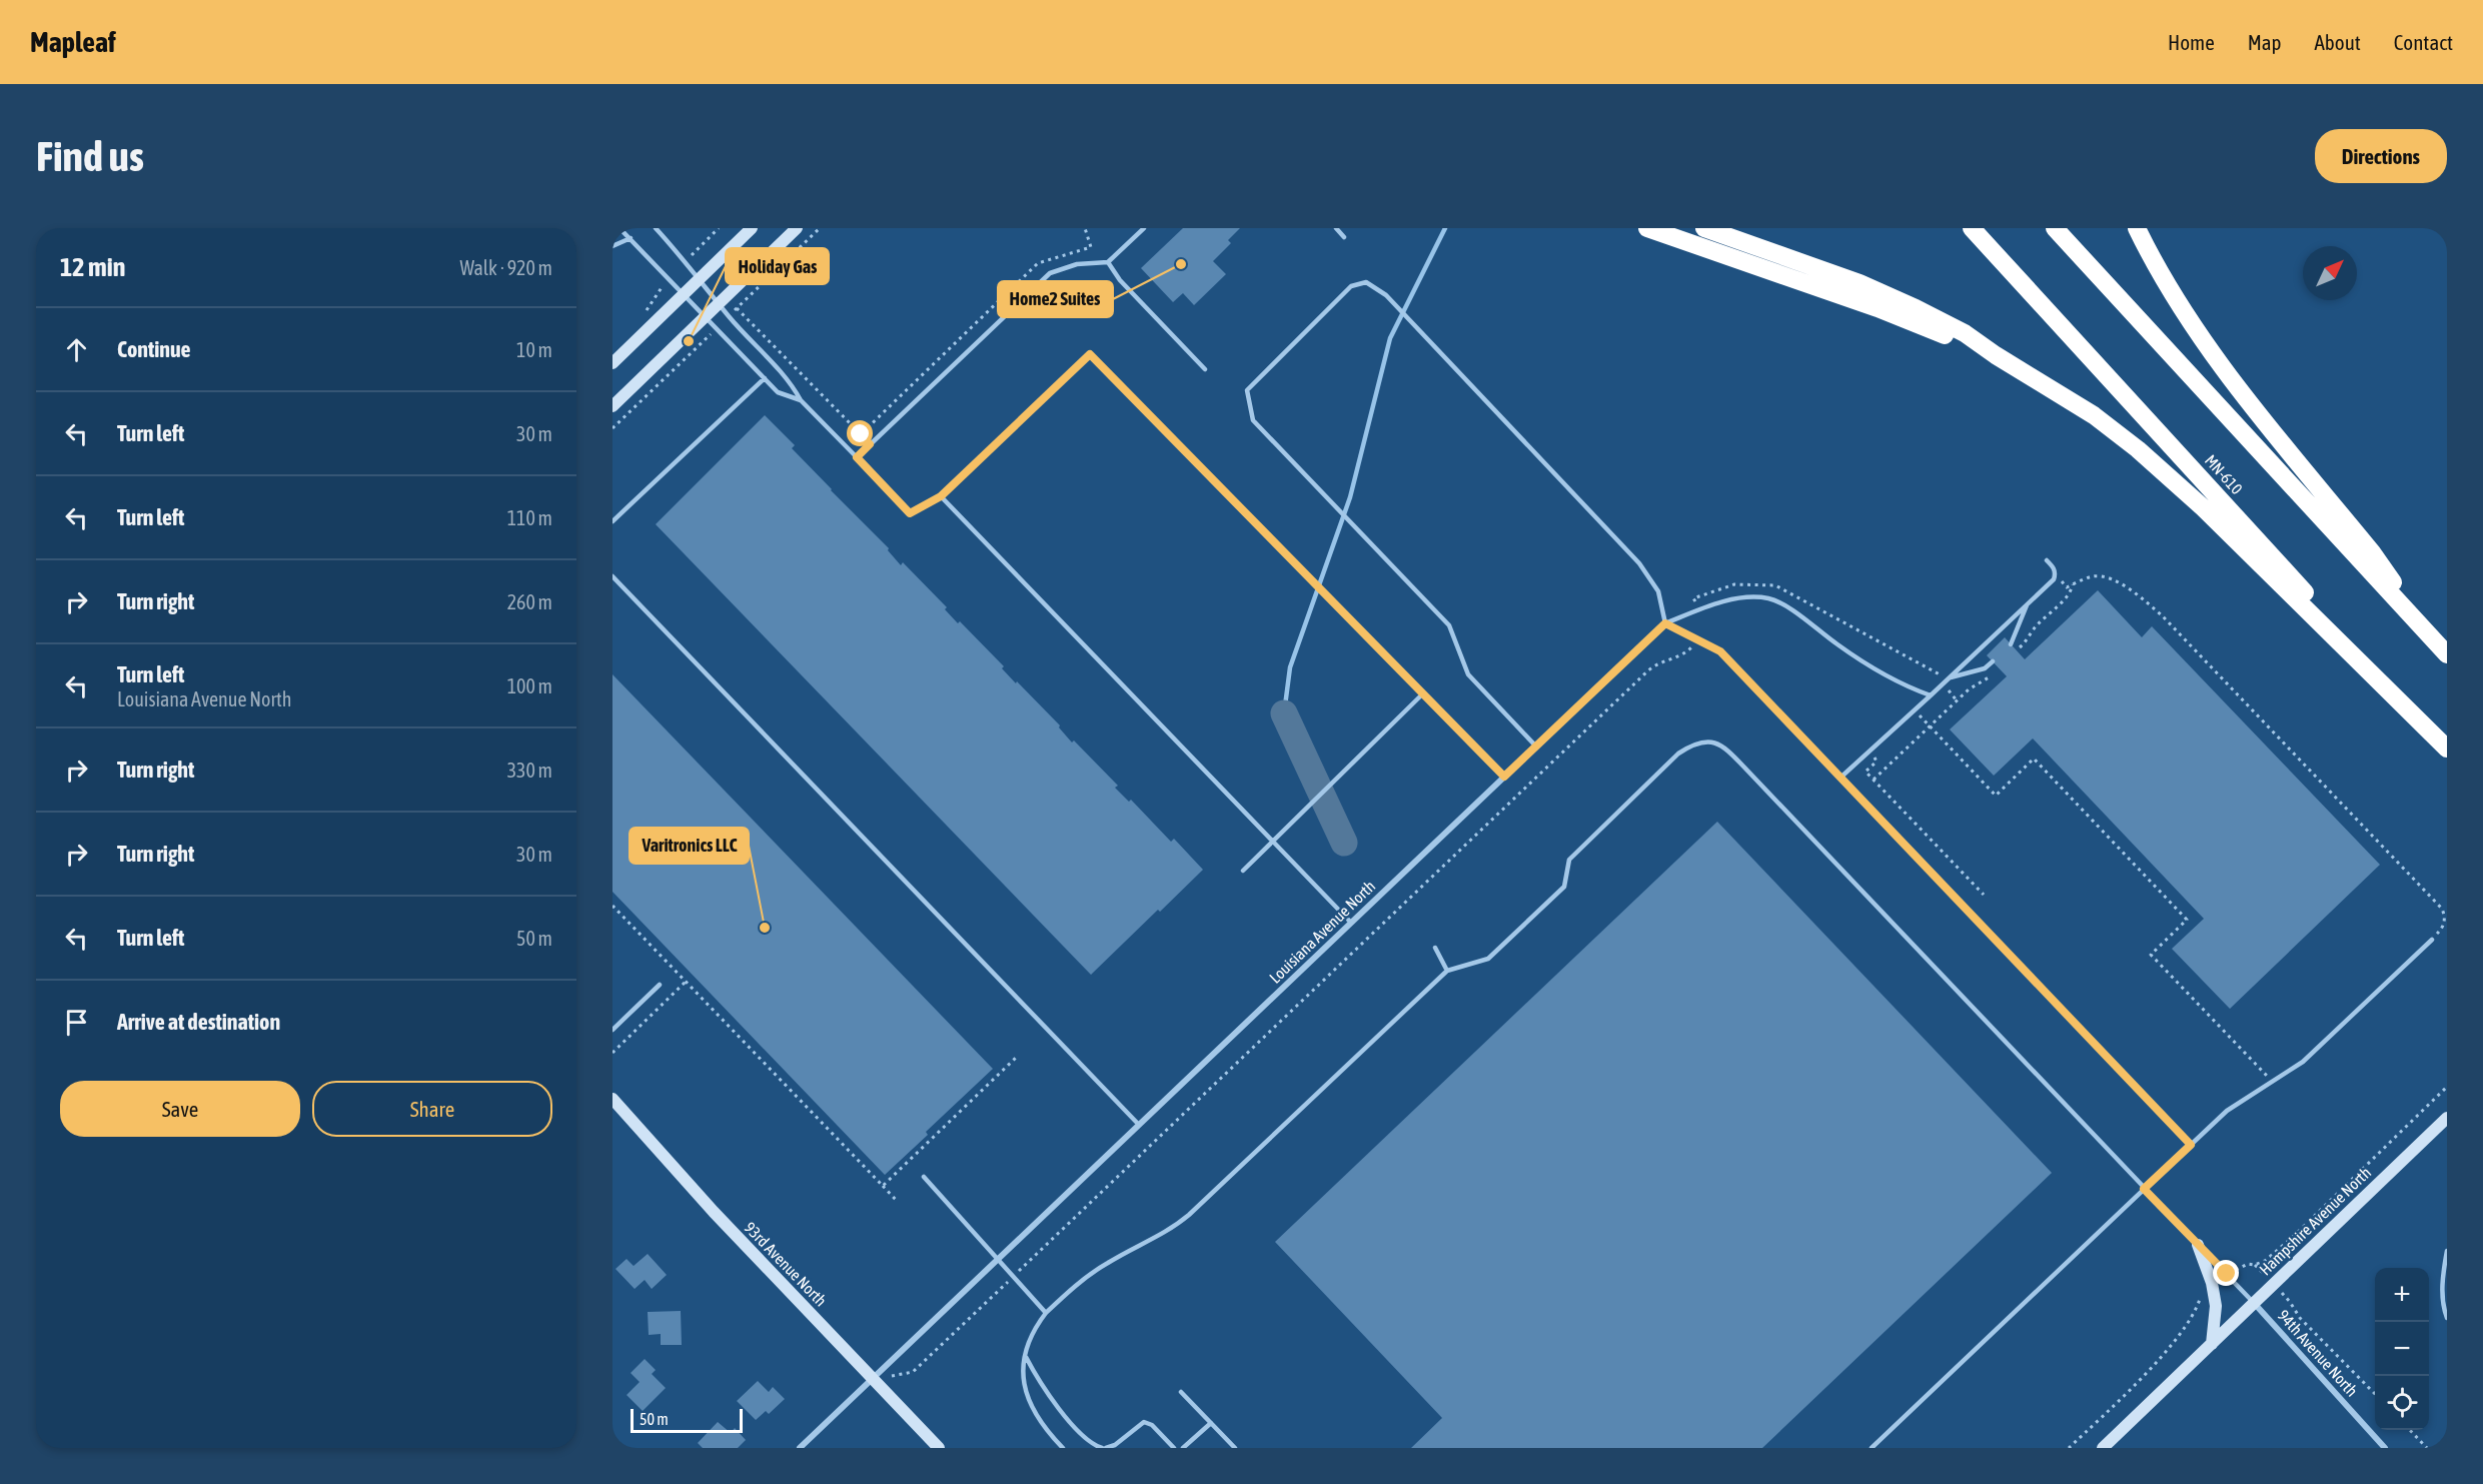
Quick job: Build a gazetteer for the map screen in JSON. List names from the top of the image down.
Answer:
{
  "streets": {
    "highway": ["MN-610"],
    "street": [
      "Louisiana Avenue North",
      "Hampshire Avenue North",
      "93rd Avenue North",
      "94th Avenue North"
    ]
  },
  "crossings": [
    ["Louisiana Avenue North", "93rd Avenue North"],
    ["Hampshire Avenue North", "94th Avenue North"]
  ],
  "places": ["Home2 Suites", "Holiday Gas", "Varitronics LLC"],
  "scale_bar": "50 m",
  "north": "top right",
  "page": {
    "header": "Mapleaf",
    "nav": [
      "Home",
      "Map",
      "About",
      "Contact"
    ],
    "buttons": [
      "Directions",
      ["Save", "Share"]
    ],
    "title": "Find us",
    "heading": ["12 min", "Walk · 920 m"],
    "list": [
      ["Continue", "10 m"],
      ["Turn left", "30 m"],
      ["Turn left", "110 m"],
      ["Turn right", "260 m"],
      ["Turn left", "Louisiana Avenue North", "100 m"],
      ["Turn right", "330 m"],
      ["Turn right", "30 m"],
      ["Turn left", "50 m"],
      "Arrive at destination"
    ],
    "map_buttons": ["+", "−"],
    "scale": "50 m"
  }
}
